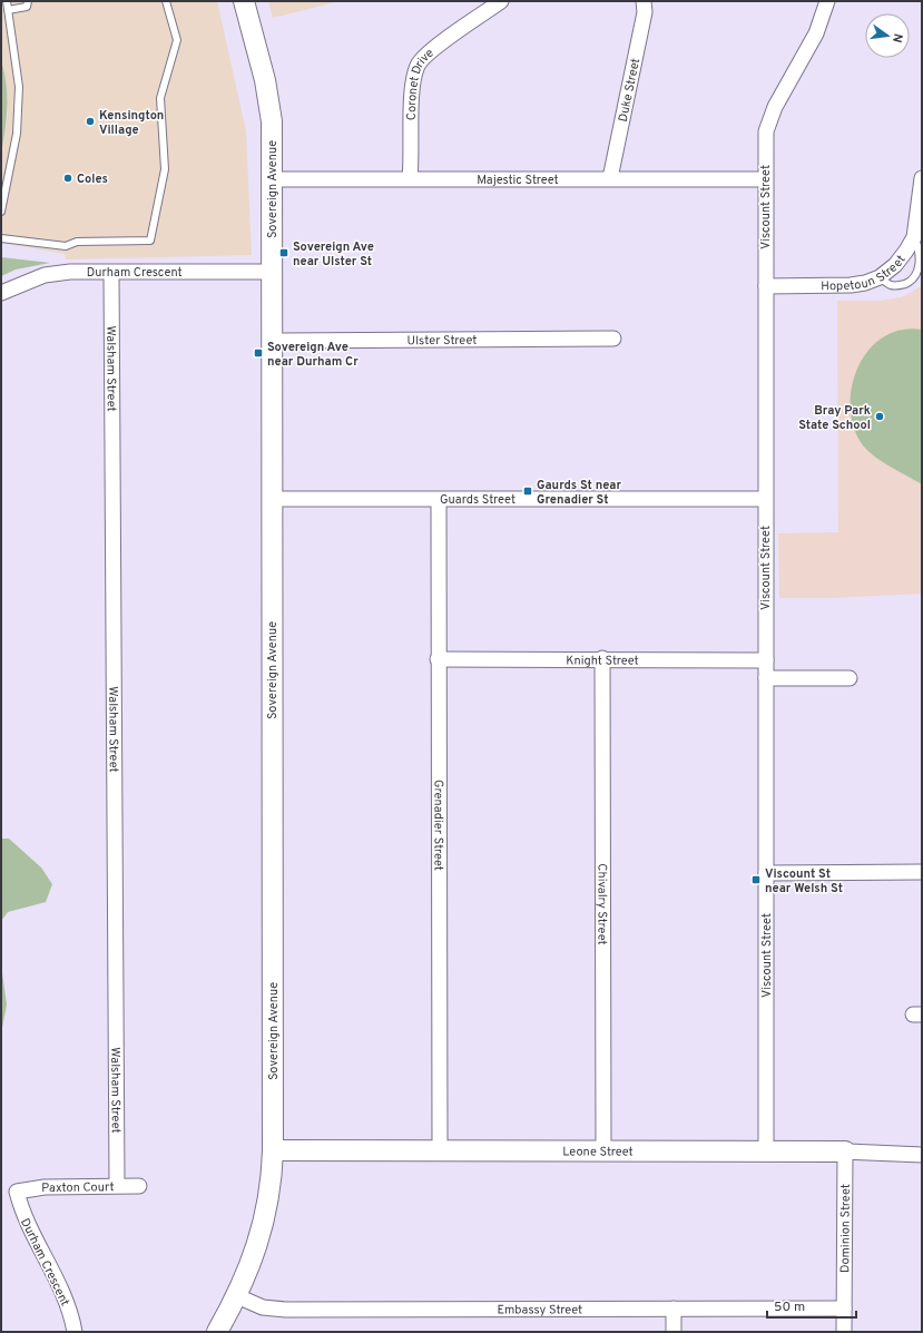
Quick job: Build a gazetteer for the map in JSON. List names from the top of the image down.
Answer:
{
  "streets": {
    "street": [
      "Coronet Drive",
      "Duke Street",
      "Majestic Street",
      "Sovereign Avenue",
      "Viscount Street",
      "Hopetoun Street",
      "Durham Crescent",
      "Ulster Street",
      "Walsham Street",
      "Guards Street",
      "Knight Street",
      "Grenadier Street",
      "Chivalry Street",
      "Leone Street",
      "Paxton Court",
      "Dominion Street",
      "Embassy Street"
    ]
  },
  "crossings": [
    ["Coronet Drive", "Majestic Street"],
    ["Duke Street", "Majestic Street"],
    ["Majestic Street", "Sovereign Avenue"],
    ["Majestic Street", "Viscount Street"],
    ["Sovereign Avenue", "Durham Crescent"],
    ["Sovereign Avenue", "Ulster Street"],
    ["Sovereign Avenue", "Guards Street"],
    ["Sovereign Avenue", "Leone Street"],
    ["Sovereign Avenue", "Embassy Street"],
    ["Viscount Street", "Hopetoun Street"],
    ["Viscount Street", "Guards Street"],
    ["Viscount Street", "Knight Street"],
    ["Viscount Street", "Leone Street"],
    ["Durham Crescent", "Walsham Street"],
    ["Durham Crescent", "Paxton Court"],
    ["Walsham Street", "Paxton Court"],
    ["Guards Street", "Grenadier Street"],
    ["Knight Street", "Grenadier Street"],
    ["Knight Street", "Chivalry Street"],
    ["Grenadier Street", "Leone Street"],
    ["Chivalry Street", "Leone Street"],
    ["Leone Street", "Dominion Street"],
    ["Dominion Street", "Embassy Street"]
  ],
  "places": {
    "other": ["Kensington Village", "Coles", "Bray Park State School"],
    "transit": [
      "Sovereign Ave near Ulster St",
      "Sovereign Ave near Durham Cr",
      "Gaurds St near Grenadier St",
      "Viscount St near Welsh St"
    ]
  },
  "scale_bar": "50 m",
  "north": "right"
}
